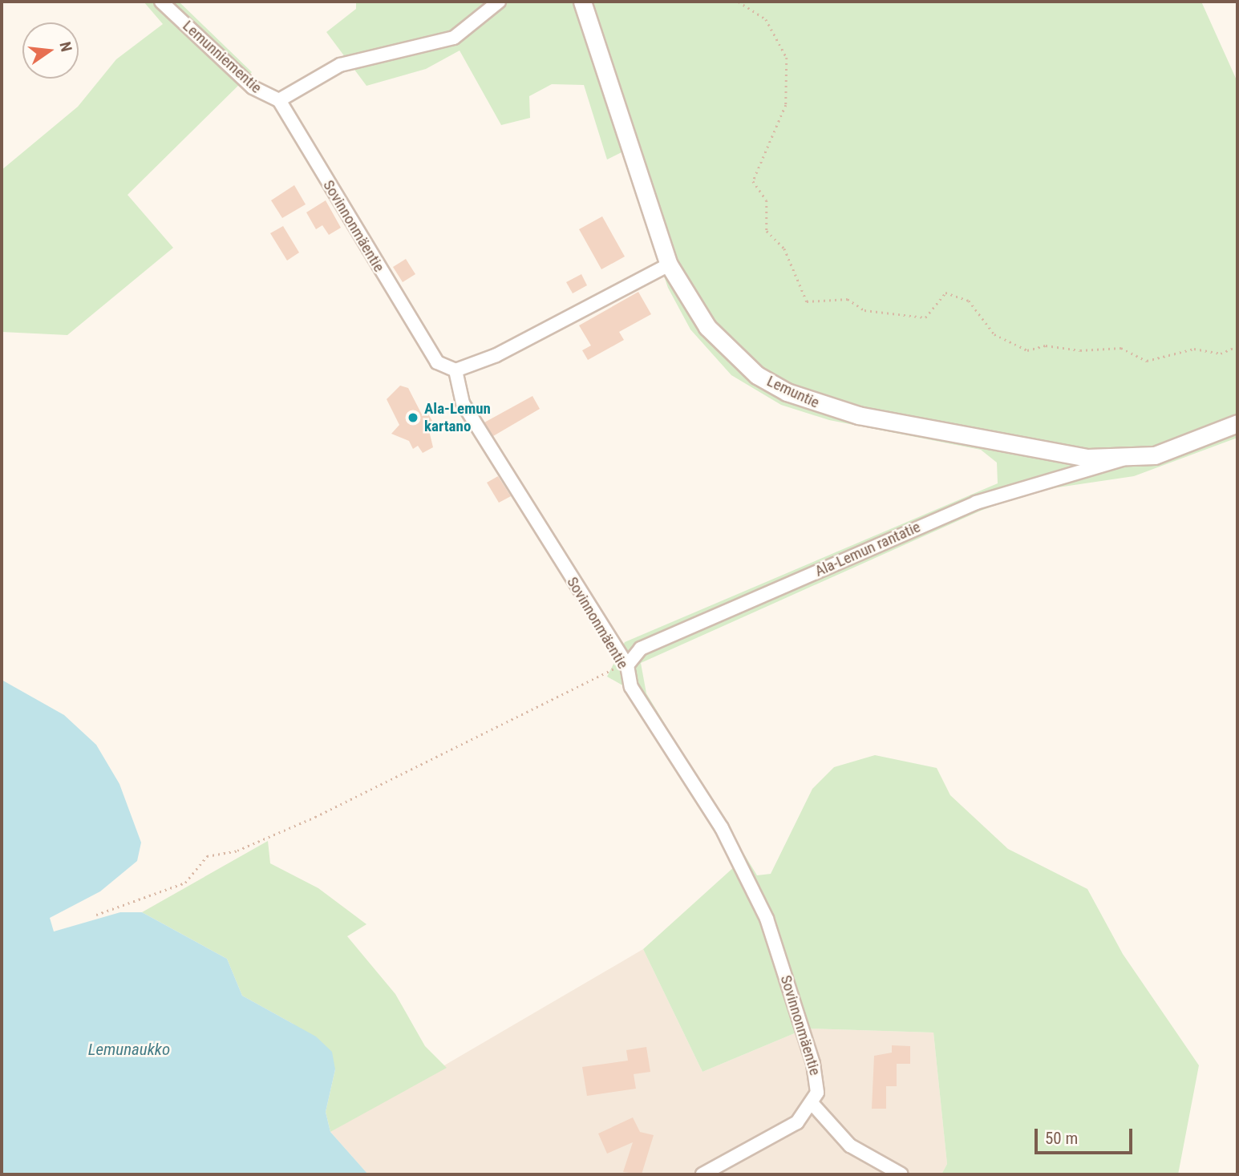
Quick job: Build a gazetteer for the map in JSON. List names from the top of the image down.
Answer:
{
  "streets": {
    "street": [
      "Lemunniementie",
      "Sovinnonmäentie",
      "Lemuntie",
      "Ala-Lemun rantatie"
    ]
  },
  "crossings": [
    ["Lemunniementie", "Sovinnonmäentie"],
    ["Sovinnonmäentie", "Ala-Lemun rantatie"],
    ["Lemuntie", "Ala-Lemun rantatie"]
  ],
  "water": ["Lemunaukko"],
  "places": ["Ala-Lemun kartano"],
  "scale_bar": "50 m",
  "north": "right"
}
